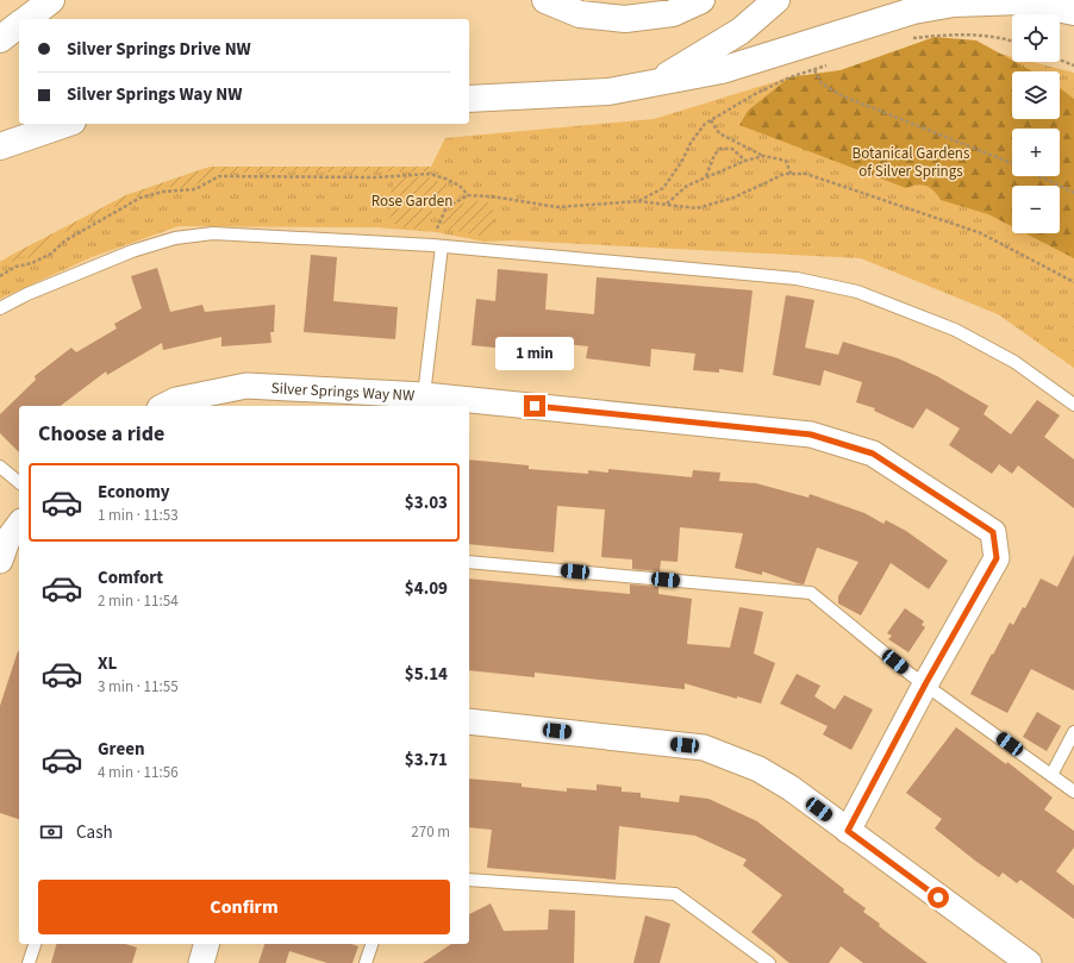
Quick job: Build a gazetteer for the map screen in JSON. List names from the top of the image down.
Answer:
{
  "streets": {
    "street": ["Silver Springs Way NW"]
  },
  "parks": ["Botanical Gardens of Silver Springs", "Rose Garden"],
  "page": {
    "map_buttons": ["+", "−"],
    "banner": ["Silver Springs Drive NW", "Silver Springs Way NW"],
    "bubble": "1 min",
    "heading": "Choose a ride",
    "list": [
      {
        "name": "Economy",
        "note": "1 min · 11:53",
        "value": "$3.03"
      },
      {
        "name": "Comfort",
        "note": "2 min · 11:54",
        "value": "$4.09"
      },
      {
        "name": "XL",
        "note": "3 min · 11:55",
        "value": "$5.14"
      },
      {
        "name": "Green",
        "note": "4 min · 11:56",
        "value": "$3.71"
      }
    ],
    "pay": ["Cash", "270 m"],
    "buttons": "Confirm"
  }
}
